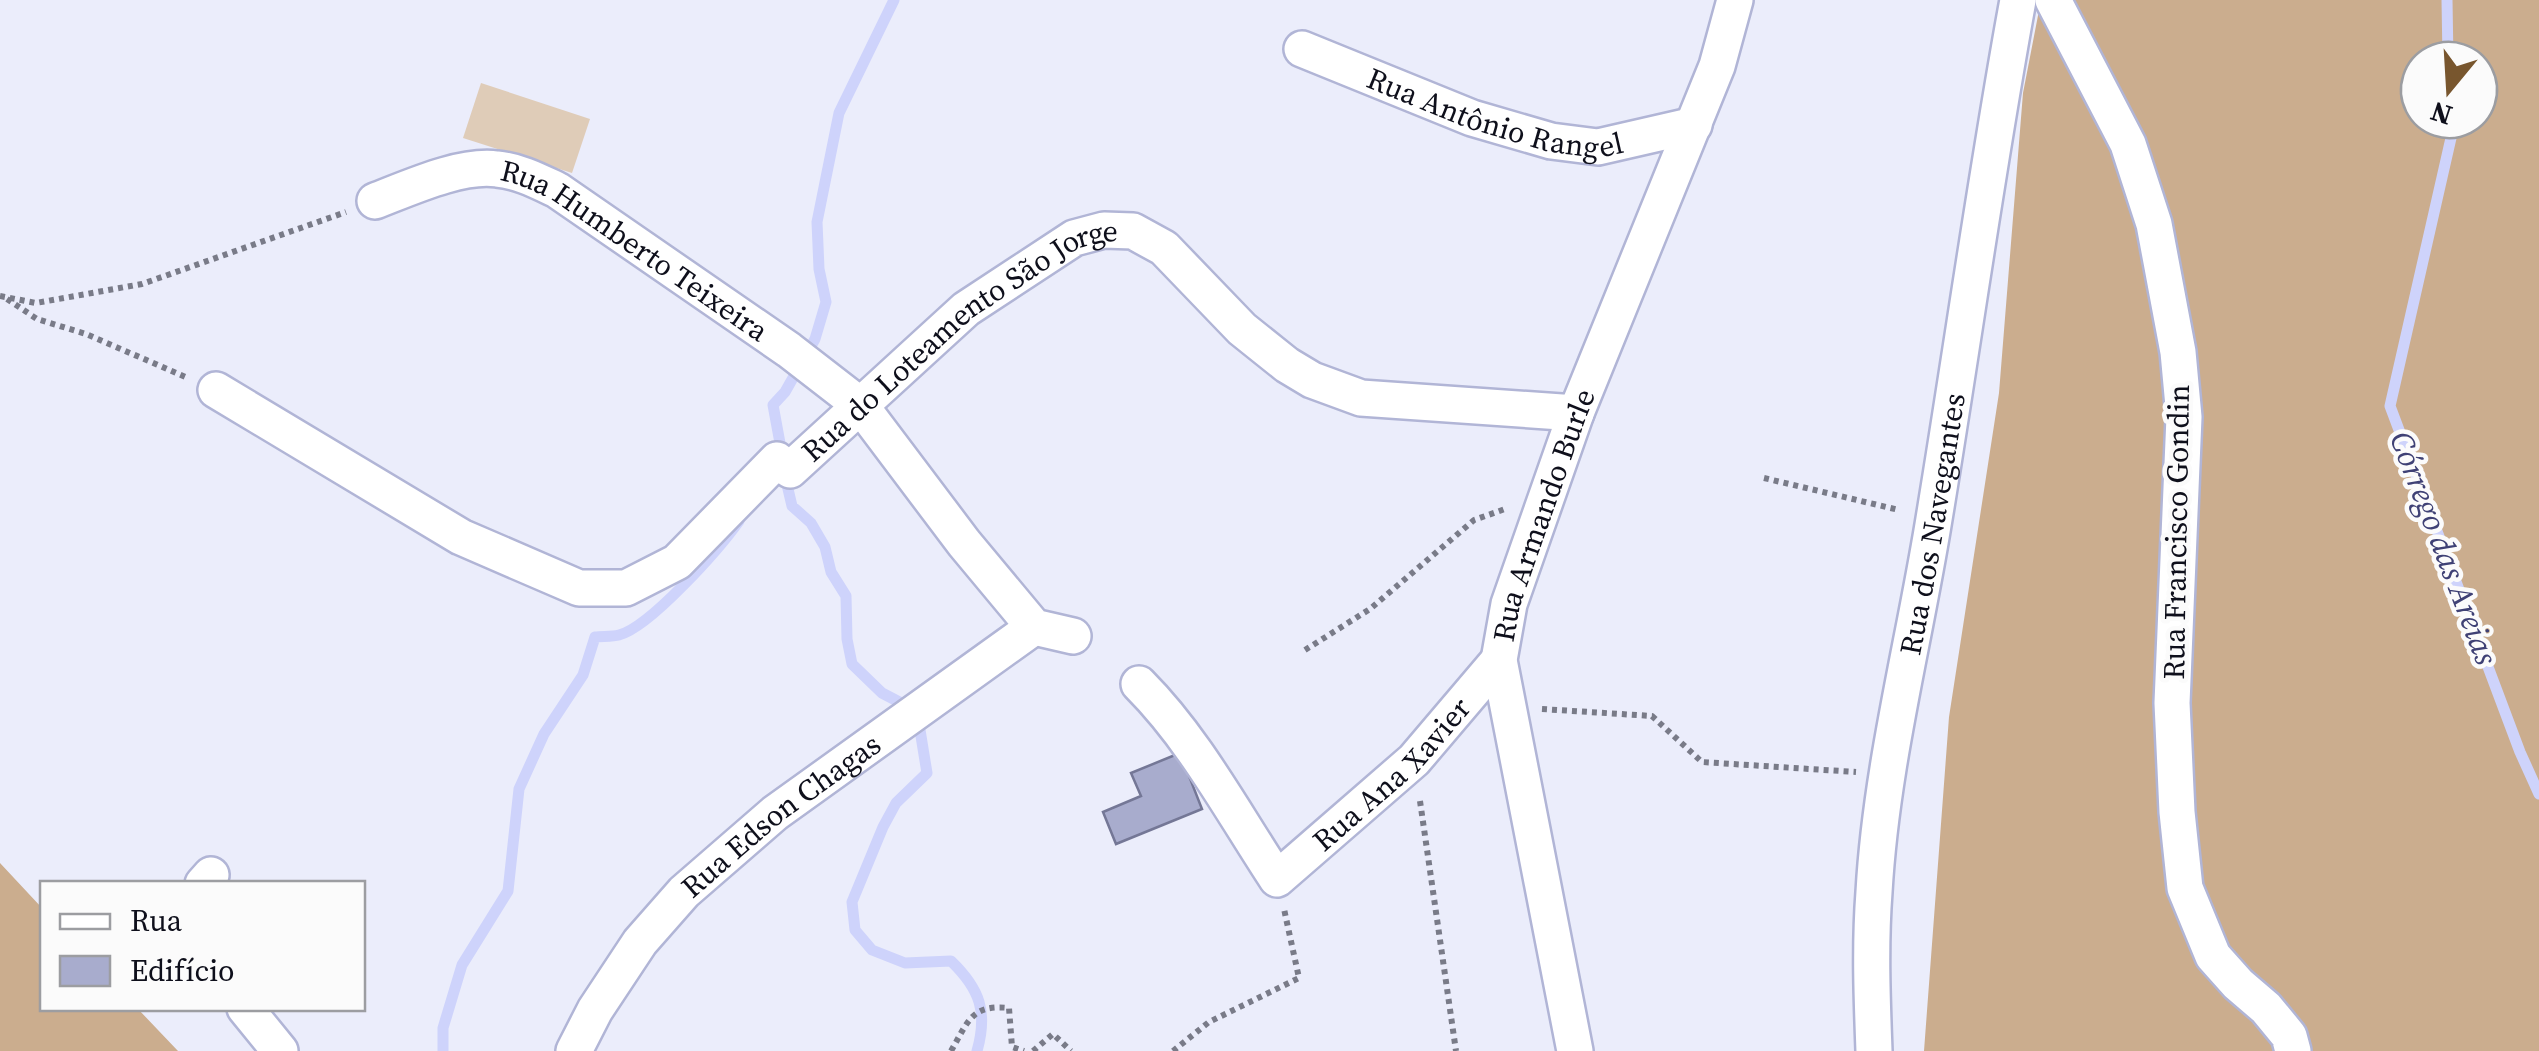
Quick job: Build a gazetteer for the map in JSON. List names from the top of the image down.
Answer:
{
  "streets": {
    "street": [
      "Rua Antônio Rangel",
      "Rua Humberto Teixeira",
      "Rua do Loteamento São Jorge",
      "Rua Armando Burle",
      "Rua dos Navegantes",
      "Rua Francisco Gondin",
      "Rua Ana Xavier",
      "Rua Edson Chagas"
    ]
  },
  "crossings": [
    ["Rua Antônio Rangel", "Rua Armando Burle"],
    ["Rua Humberto Teixeira", "Rua do Loteamento São Jorge"],
    ["Rua Humberto Teixeira", "Rua Edson Chagas"],
    ["Rua do Loteamento São Jorge", "Rua Armando Burle"],
    ["Rua Armando Burle", "Rua Ana Xavier"]
  ],
  "water": ["Córrego das Areias"],
  "legend": ["Rua", "Edifício"],
  "north": "bottom"
}
